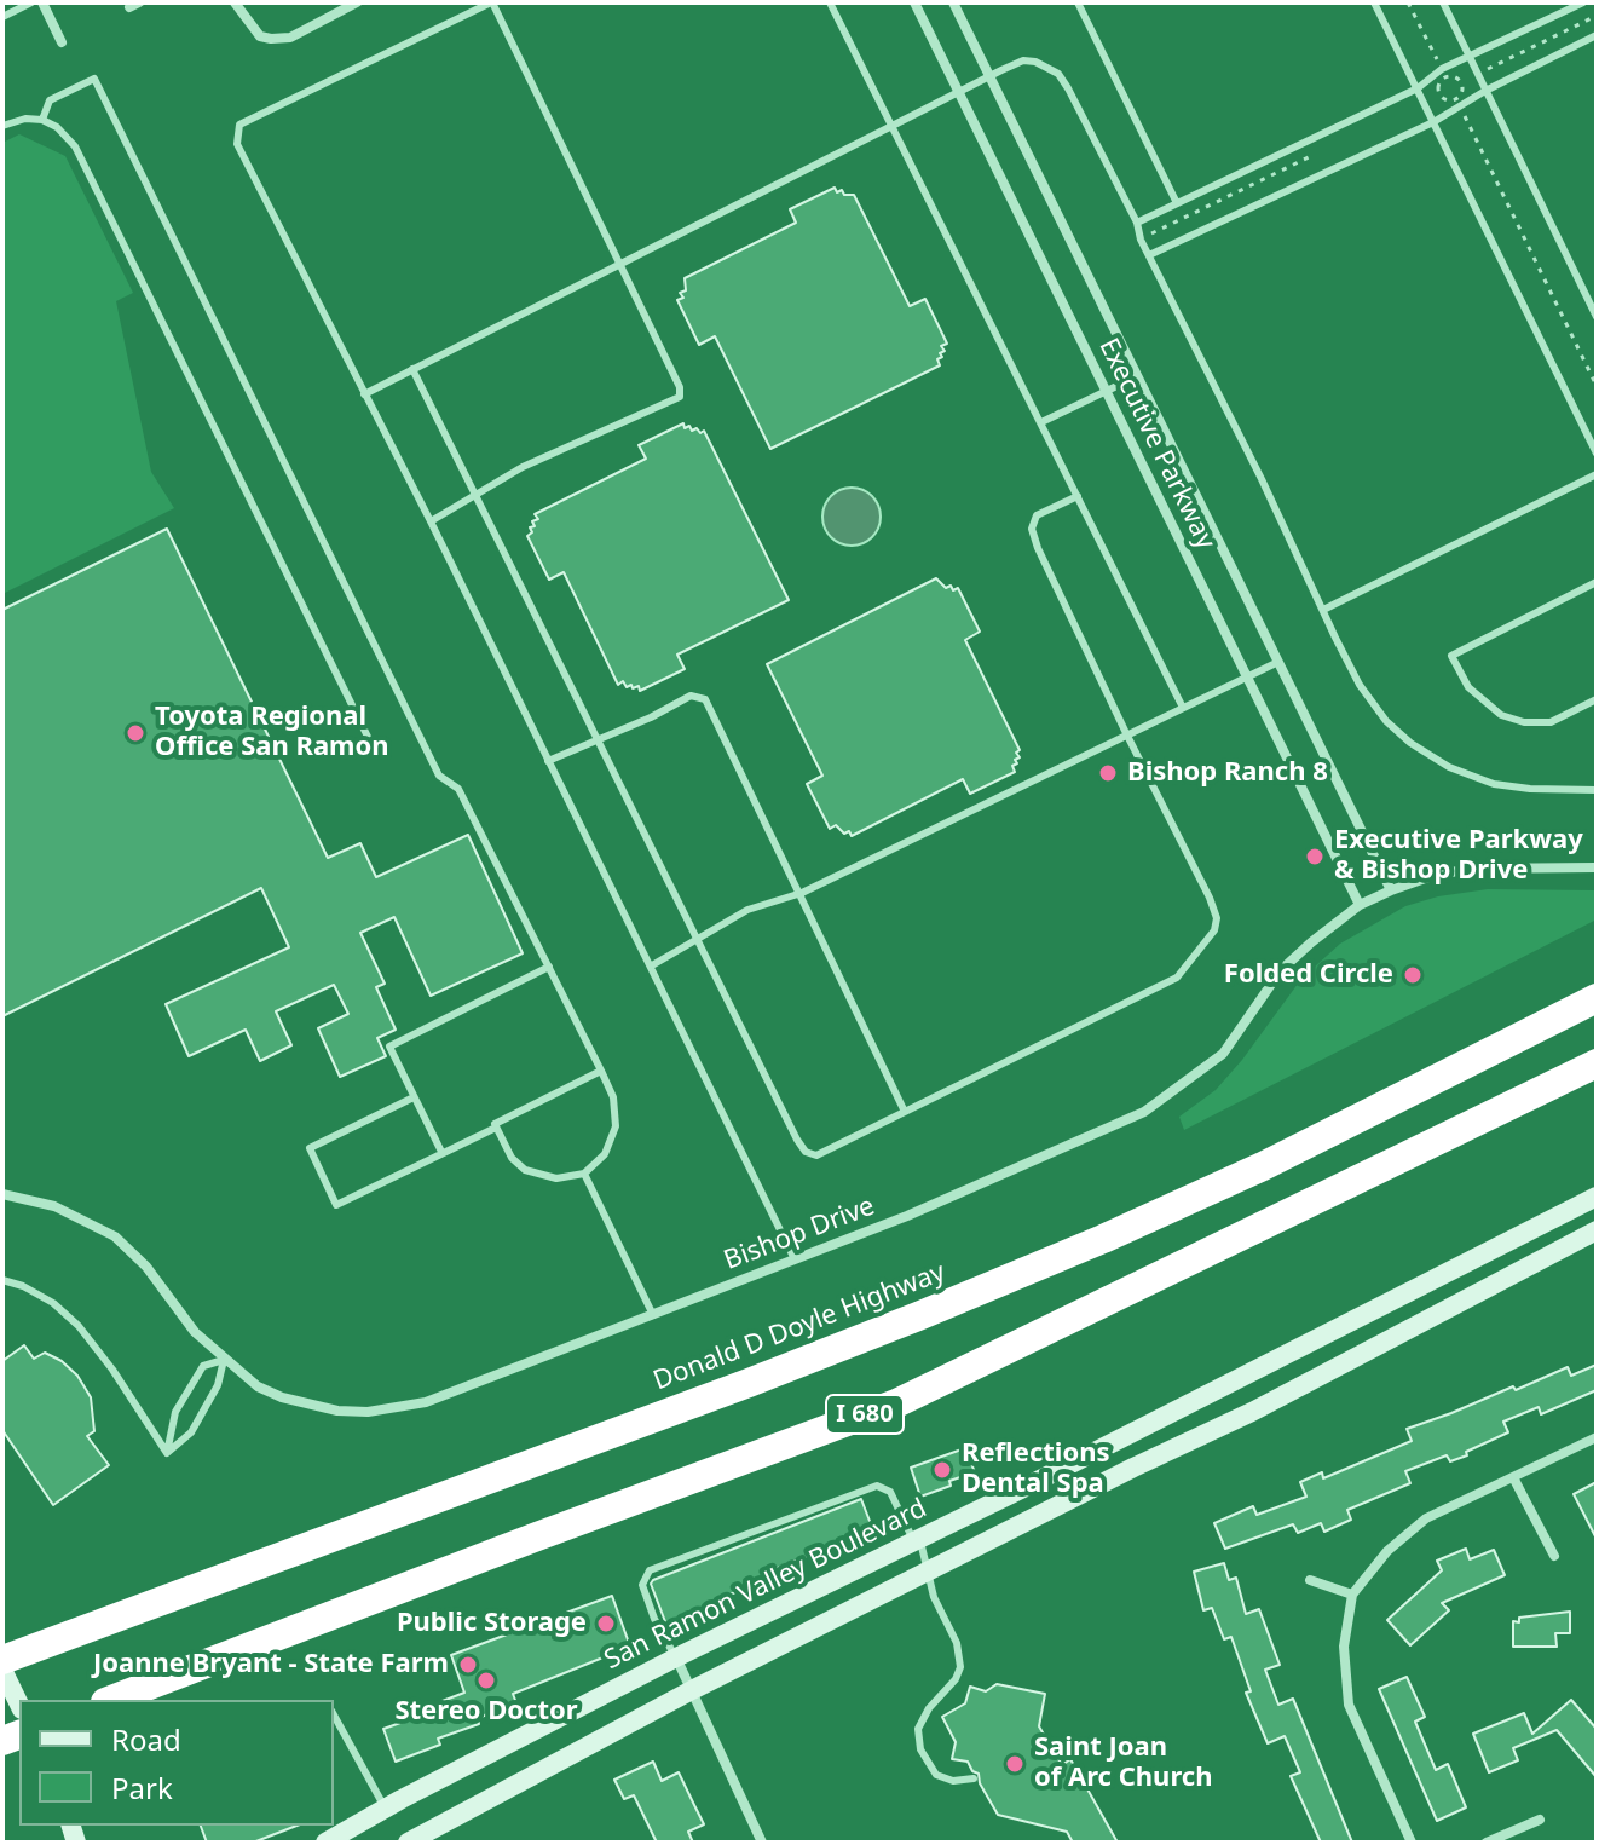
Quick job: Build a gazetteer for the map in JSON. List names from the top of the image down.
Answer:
{
  "streets": {
    "highway": ["Donald D Doyle Highway", "I 680"],
    "main road": ["San Ramon Valley Boulevard"],
    "street": ["Executive Parkway", "Bishop Drive"]
  },
  "crossings": [
    ["Executive Parkway", "Bishop Drive"]
  ],
  "places": [
    "Toyota Regional Office San Ramon",
    "Bishop Ranch 8",
    "Executive Parkway & Bishop Drive",
    "Folded Circle",
    "Reflections Dental Spa",
    "Public Storage",
    "Joanne Bryant - State Farm",
    "Stereo Doctor",
    "Saint Joan of Arc Church"
  ],
  "legend": ["Road", "Park"]
}
